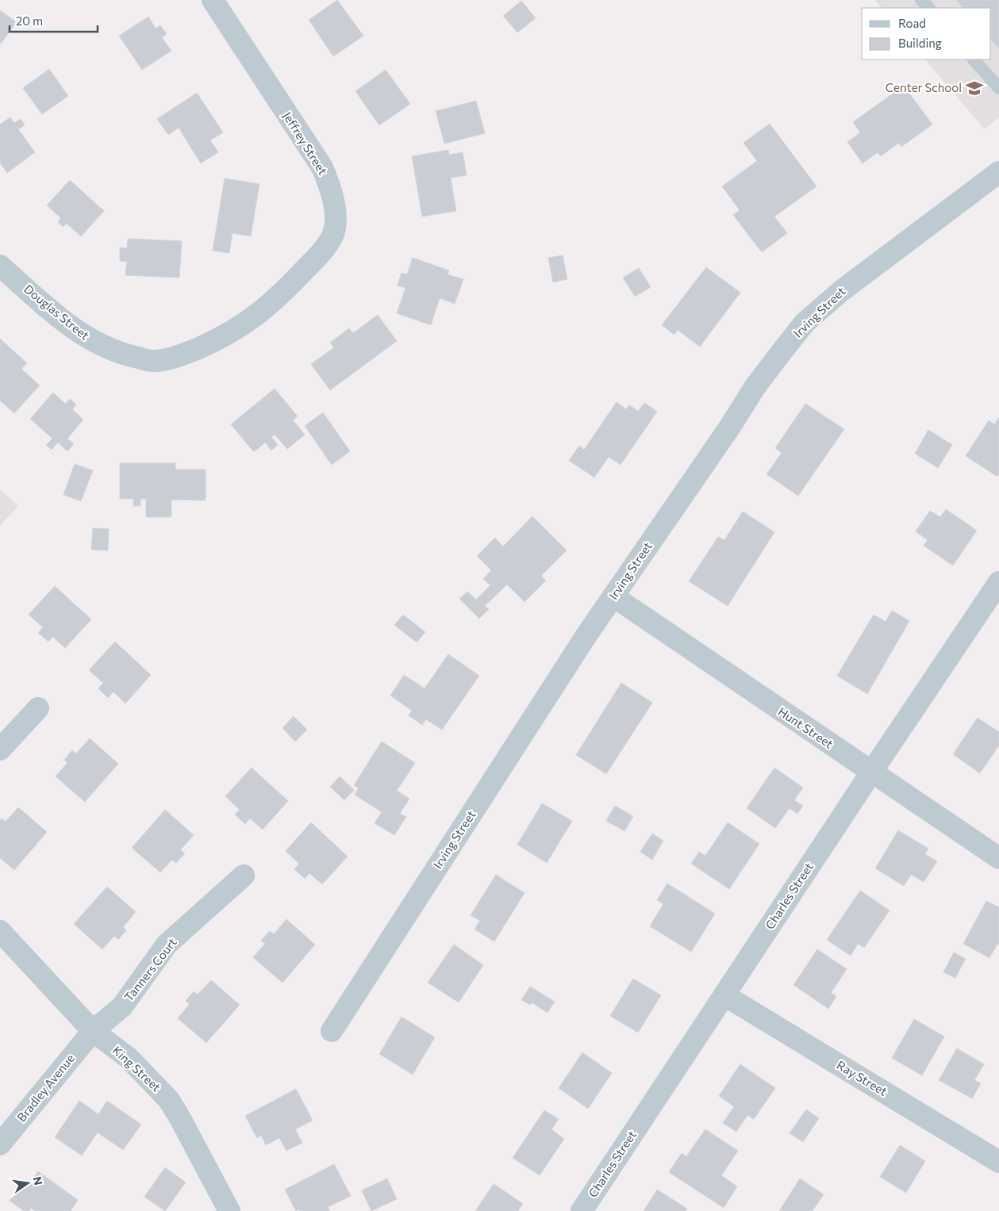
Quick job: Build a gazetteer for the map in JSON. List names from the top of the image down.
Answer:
{
  "streets": {
    "street": [
      "Jeffrey Street",
      "Douglas Street",
      "Irving Street",
      "Hunt Street",
      "Charles Street",
      "Tanners Court",
      "King Street",
      "Ray Street",
      "Bradley Avenue"
    ]
  },
  "crossings": [
    ["Jeffrey Street", "Douglas Street"],
    ["Irving Street", "Hunt Street"],
    ["Hunt Street", "Charles Street"],
    ["Charles Street", "Ray Street"],
    ["Tanners Court", "King Street"],
    ["Tanners Court", "Bradley Avenue"],
    ["King Street", "Bradley Avenue"]
  ],
  "places": {
    "school or university": ["Center School"]
  },
  "legend": ["Road", "Building"],
  "scale_bar": "20 m",
  "north": "right"
}
